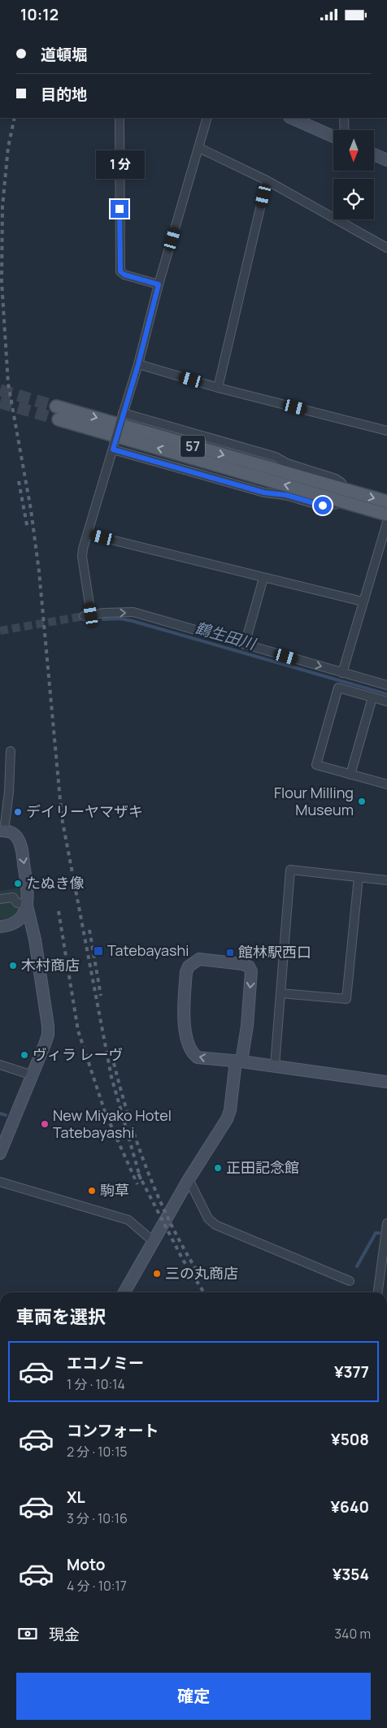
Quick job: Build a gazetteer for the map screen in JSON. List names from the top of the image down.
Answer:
{
  "streets": {
    "main road": ["57"]
  },
  "water": ["鶴生田川"],
  "places": {
    "other": [
      "Flour Milling Museum",
      "デイリーヤマザキ",
      "たぬき像",
      "木村商店",
      "ヴィラ レーヴ",
      "New Miyako Hotel Tatebayashi",
      "正田記念館",
      "駒草",
      "三の丸商店"
    ],
    "transit": ["Tatebayashi", "館林駅西口"]
  },
  "north": "bottom",
  "page": {
    "status": "10:12",
    "banner": ["道頓堀", "目的地"],
    "bubble": "1 分",
    "heading": "車両を選択",
    "list": [
      {
        "name": "エコノミー",
        "note": "1 分 · 10:14",
        "value": "¥377"
      },
      {
        "name": "コンフォート",
        "note": "2 分 · 10:15",
        "value": "¥508"
      },
      {
        "name": "XL",
        "note": "3 分 · 10:16",
        "value": "¥640"
      },
      {
        "name": "Moto",
        "note": "4 分 · 10:17",
        "value": "¥354"
      }
    ],
    "pay": ["現金", "340 m"],
    "buttons": "確定"
  }
}
